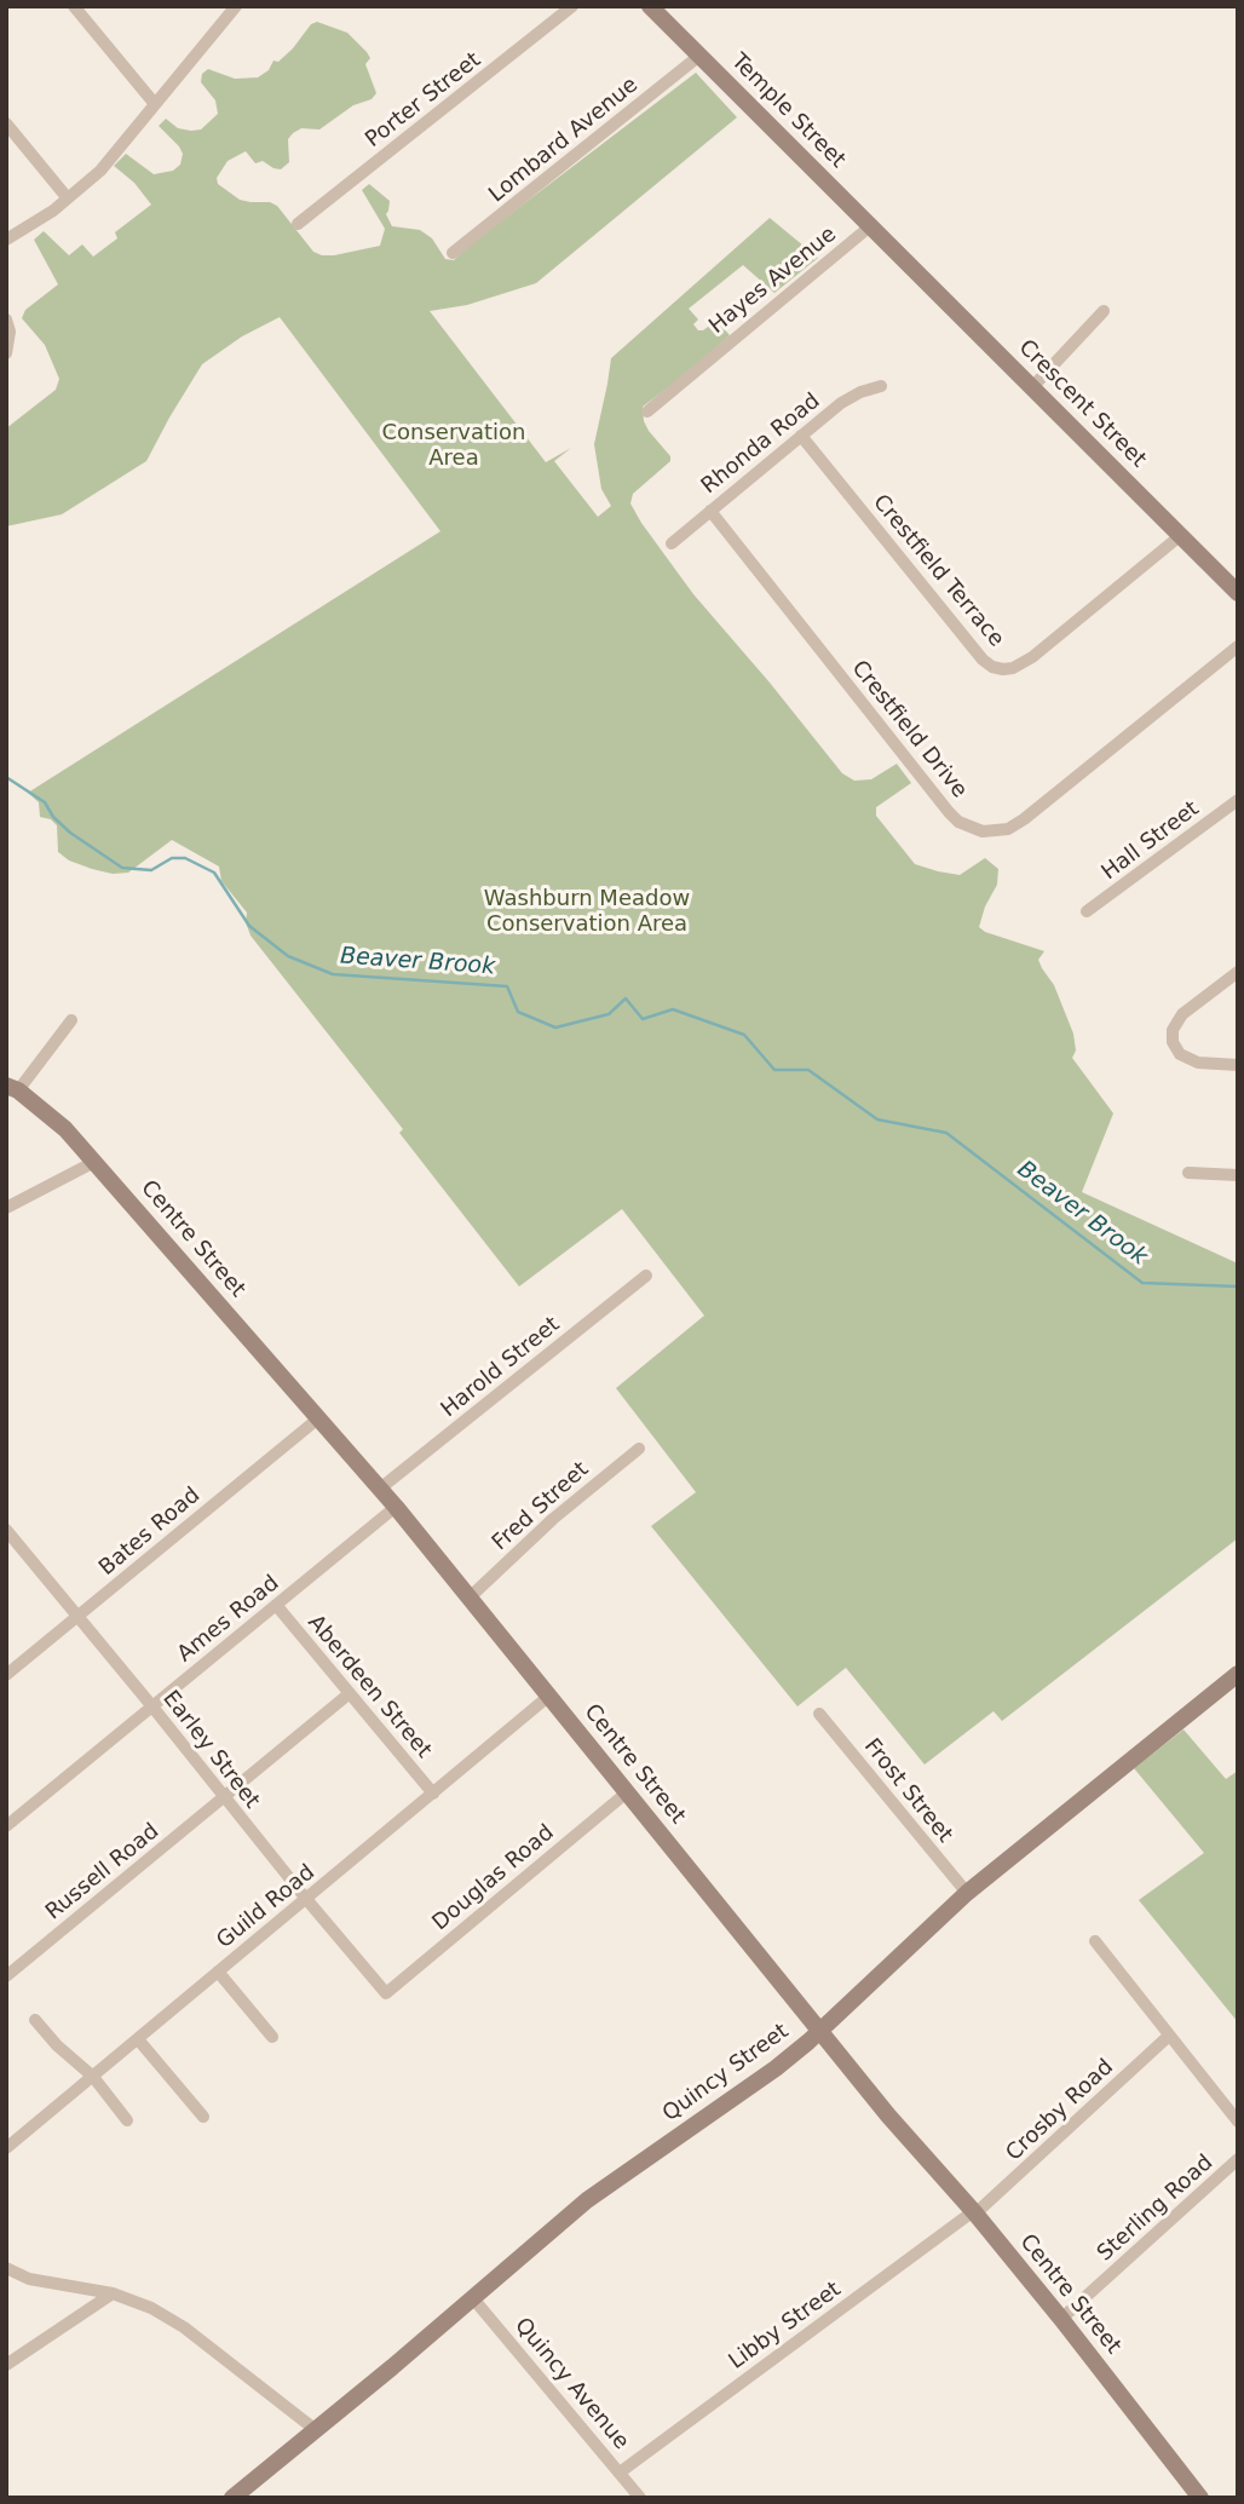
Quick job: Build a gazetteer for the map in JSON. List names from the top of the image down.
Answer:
{
  "streets": {
    "main road": [
      "Temple Street",
      "Crescent Street",
      "Centre Street",
      "Quincy Street"
    ],
    "street": [
      "Porter Street",
      "Lombard Avenue",
      "Hayes Avenue",
      "Rhonda Road",
      "Crestfield Terrace",
      "Crestfield Drive",
      "Hall Street",
      "Harold Street",
      "Fred Street",
      "Bates Road",
      "Ames Road",
      "Aberdeen Street",
      "Earley Street",
      "Frost Street",
      "Russell Road",
      "Douglas Road",
      "Guild Road",
      "Crosby Road",
      "Sterling Road",
      "Libby Street",
      "Quincy Avenue"
    ]
  },
  "crossings": [
    ["Temple Street", "Lombard Avenue"],
    ["Temple Street", "Hayes Avenue"],
    ["Temple Street", "Crescent Street"],
    ["Crescent Street", "Crestfield Terrace"],
    ["Rhonda Road", "Crestfield Terrace"],
    ["Rhonda Road", "Crestfield Drive"],
    ["Centre Street", "Harold Street"],
    ["Centre Street", "Fred Street"],
    ["Centre Street", "Bates Road"],
    ["Centre Street", "Ames Road"],
    ["Centre Street", "Douglas Road"],
    ["Centre Street", "Guild Road"],
    ["Centre Street", "Quincy Street"],
    ["Centre Street", "Crosby Road"],
    ["Centre Street", "Sterling Road"],
    ["Centre Street", "Libby Street"],
    ["Bates Road", "Earley Street"],
    ["Ames Road", "Aberdeen Street"],
    ["Ames Road", "Earley Street"],
    ["Aberdeen Street", "Russell Road"],
    ["Aberdeen Street", "Guild Road"],
    ["Earley Street", "Russell Road"],
    ["Earley Street", "Douglas Road"],
    ["Earley Street", "Guild Road"],
    ["Frost Street", "Quincy Street"],
    ["Quincy Street", "Quincy Avenue"],
    ["Crosby Road", "Libby Street"],
    ["Libby Street", "Quincy Avenue"]
  ],
  "water": ["Beaver Brook"],
  "parks": ["Conservation Area", "Washburn Meadow Conservation Area"]
}
